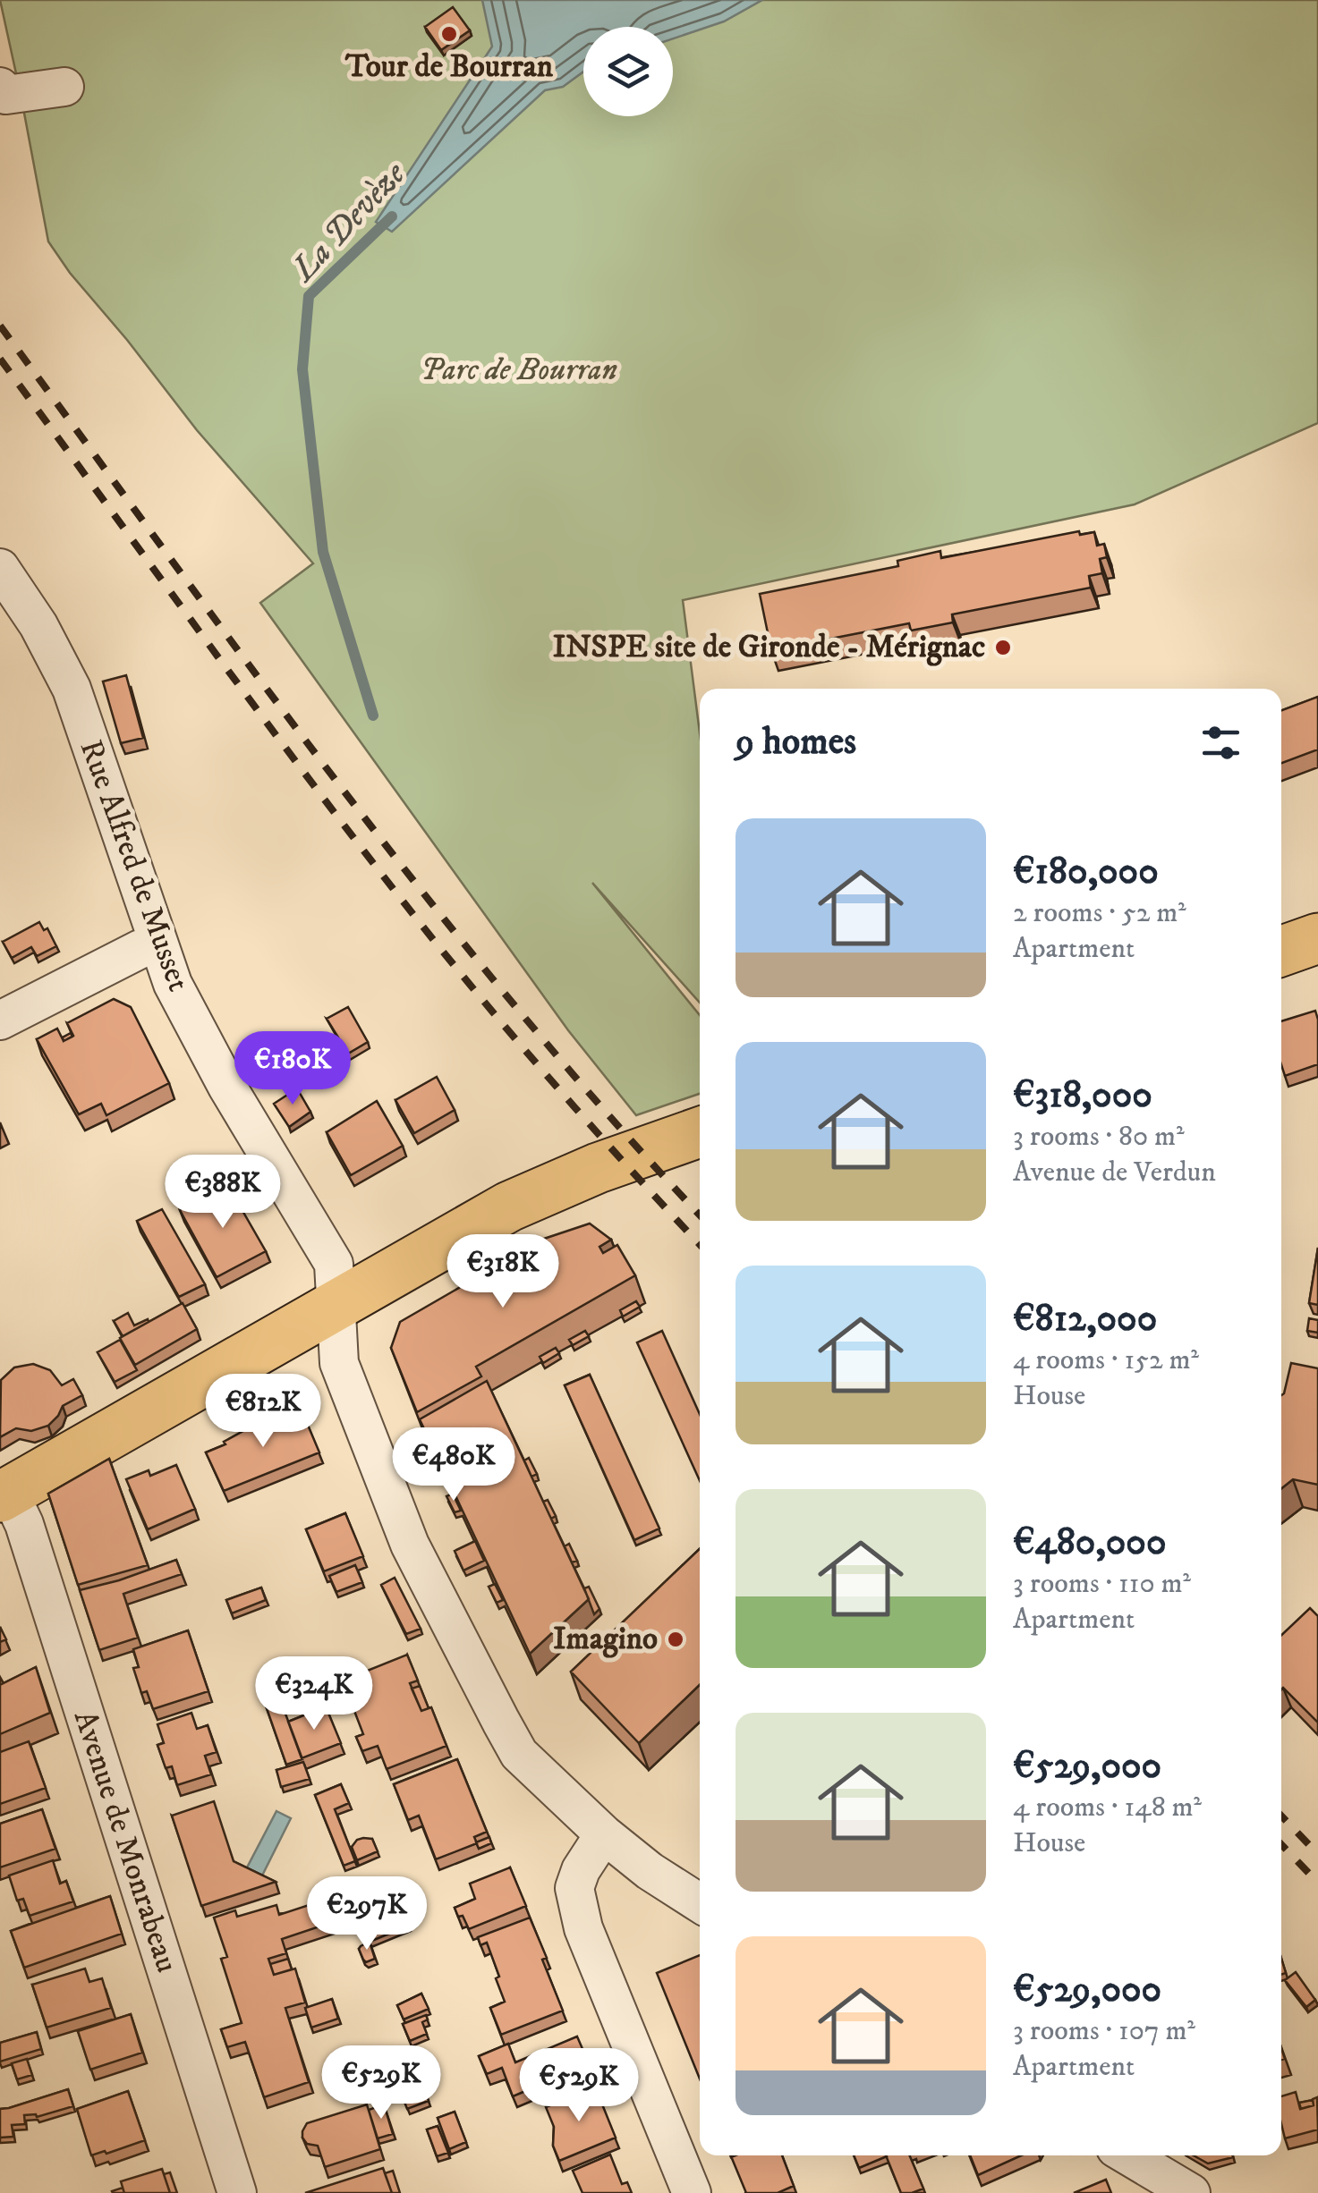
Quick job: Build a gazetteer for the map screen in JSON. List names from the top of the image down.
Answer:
{
  "streets": {
    "street": ["Rue Alfred de Musset", "Avenue de Monrabeau"]
  },
  "water": ["La Devèze"],
  "parks": ["Parc de Bourran"],
  "places": ["Tour de Bourran", "INSPE site de Gironde - Mérignac", "Imagino"],
  "page": {
    "heading": "9 homes",
    "list": [
      {
        "name": "€180,000",
        "note": "2 rooms · 52 m² · Apartment"
      },
      {
        "name": "€318,000",
        "note": "3 rooms · 80 m² · Avenue de Verdun"
      },
      {
        "name": "€812,000",
        "note": "4 rooms · 152 m² · House"
      },
      {
        "name": "€480,000",
        "note": "3 rooms · 110 m² · Apartment"
      },
      {
        "name": "€529,000",
        "note": "4 rooms · 148 m² · House"
      },
      {
        "name": "€529,000",
        "note": "3 rooms · 107 m² · Apartment"
      }
    ],
    "price": [
      "€180K",
      "€388K",
      "€318K",
      "€812K",
      "€480K",
      "€324K",
      "€297K",
      "€529K",
      "€529K"
    ]
  }
}
